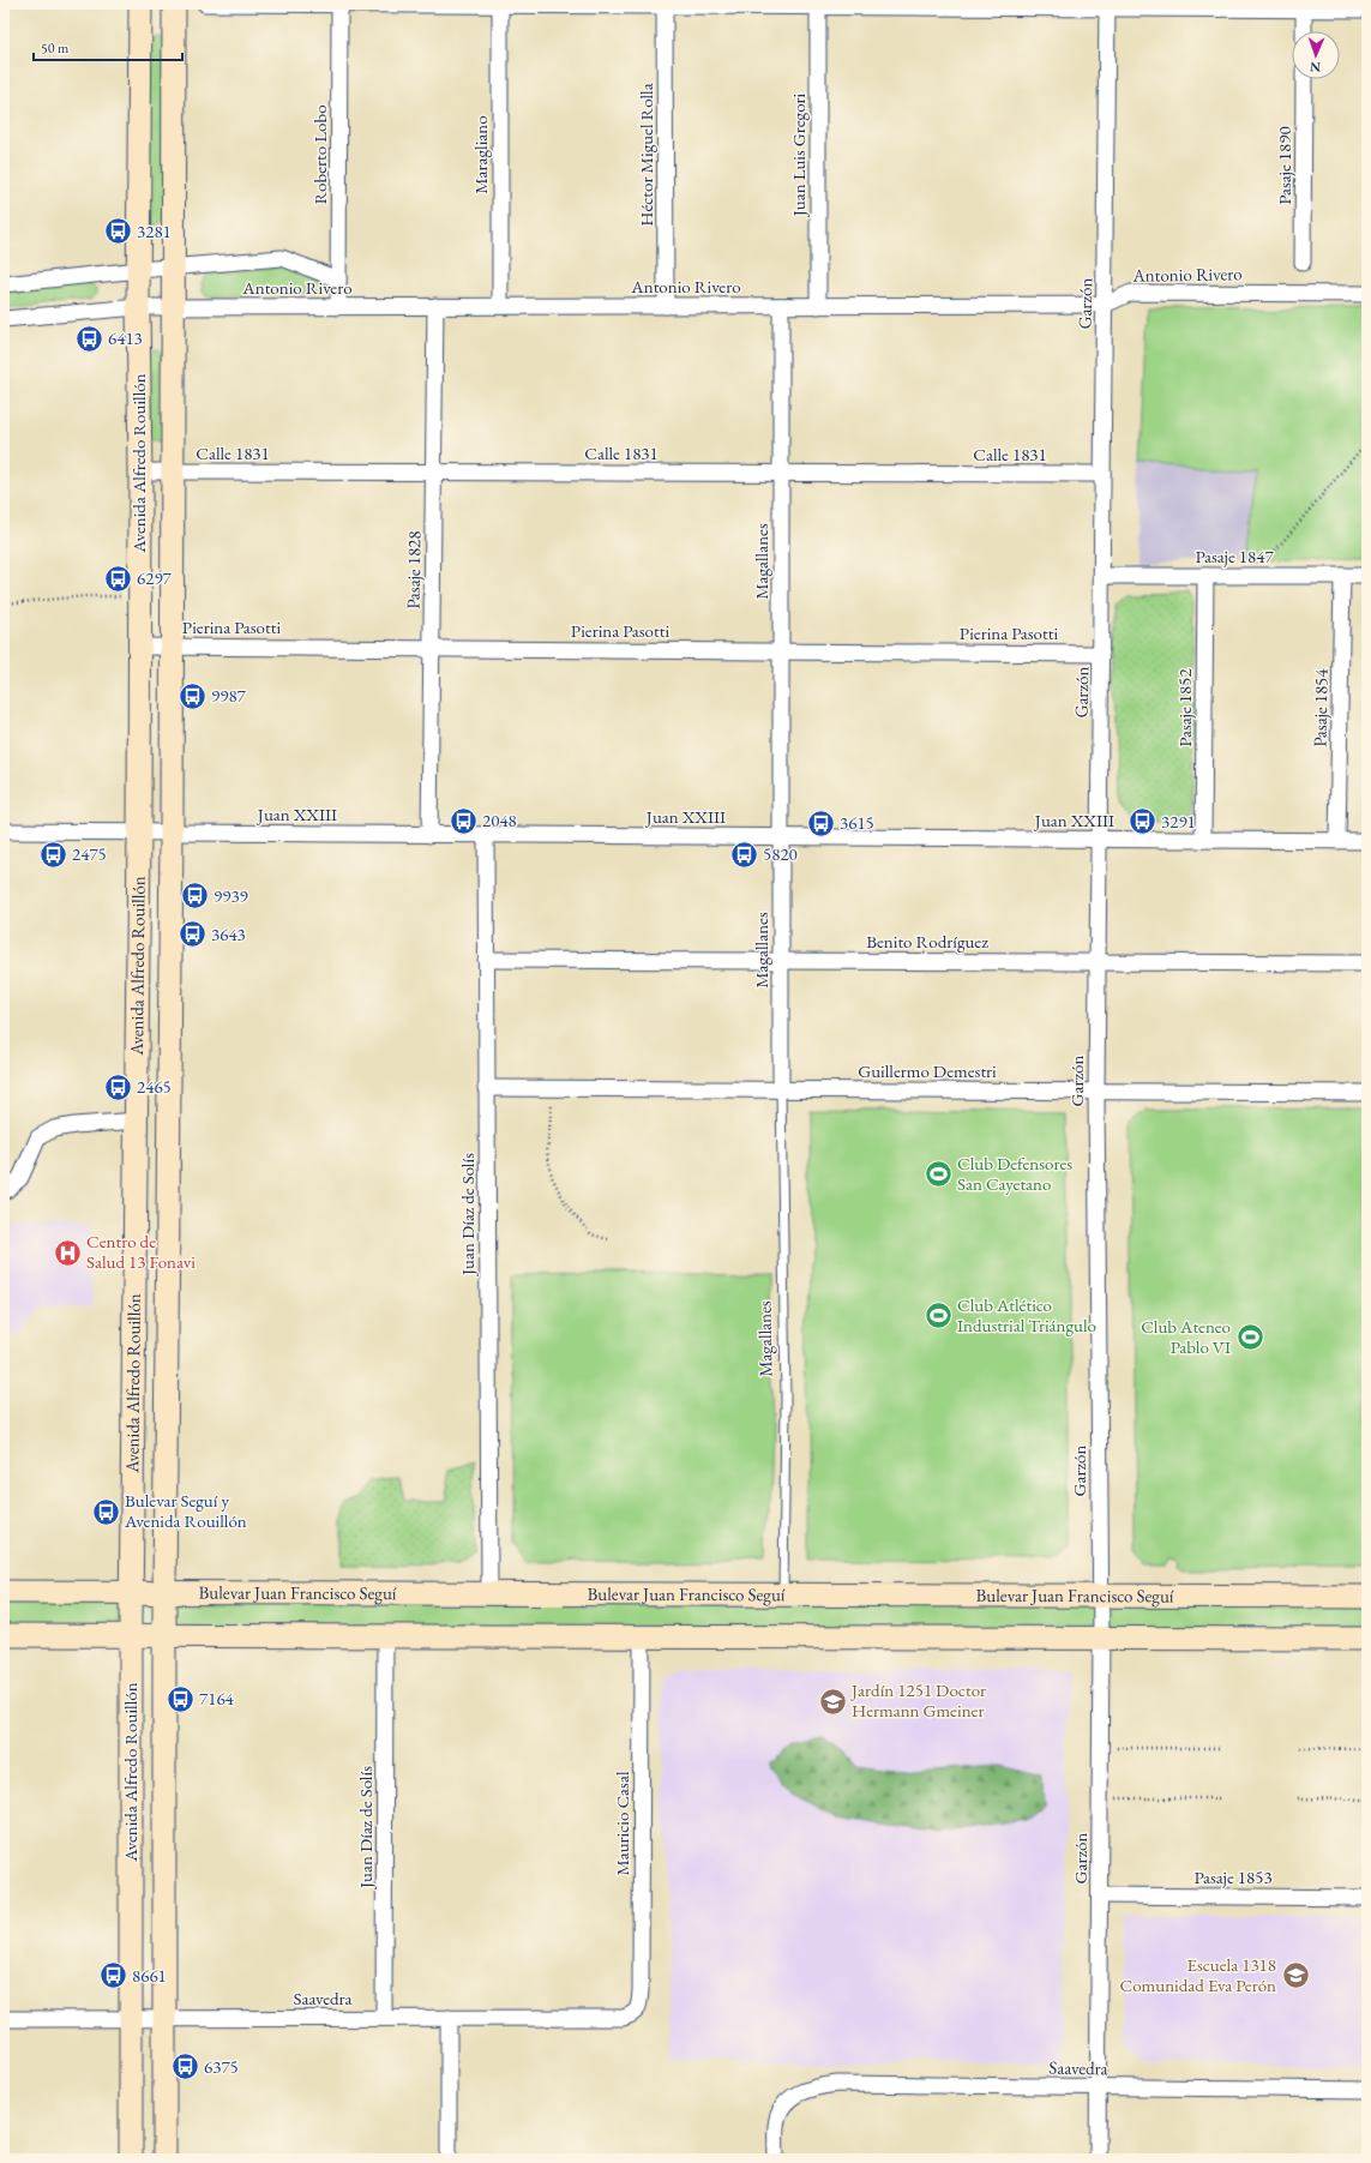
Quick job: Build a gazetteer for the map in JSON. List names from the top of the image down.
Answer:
{
  "streets": {
    "street": [
      "Roberto Lobo",
      "Maragliano",
      "Héctor Miguel Rolla",
      "Juan Luis Gregori",
      "Pasaje 1890",
      "Antonio Rivero",
      "Garzón",
      "Calle 1831",
      "Avenida Alfredo Rouillón",
      "Pasaje 1847",
      "Magallanes",
      "Pasaje 1828",
      "Pierina Pasotti",
      "Pasaje 1852",
      "Pasaje 1854",
      "Juan XXIII",
      "Benito Rodríguez",
      "Guillermo Demestri",
      "Juan Díaz de Solís",
      "Bulevar Juan Francisco Seguí",
      "Mauricio Casal",
      "Pasaje 1853",
      "Saavedra"
    ]
  },
  "crossings": [
    ["Roberto Lobo", "Antonio Rivero"],
    ["Maragliano", "Antonio Rivero"],
    ["Héctor Miguel Rolla", "Antonio Rivero"],
    ["Juan Luis Gregori", "Antonio Rivero"],
    ["Antonio Rivero", "Garzón"],
    ["Antonio Rivero", "Avenida Alfredo Rouillón"],
    ["Antonio Rivero", "Magallanes"],
    ["Antonio Rivero", "Pasaje 1828"],
    ["Garzón", "Calle 1831"],
    ["Garzón", "Pasaje 1847"],
    ["Garzón", "Pierina Pasotti"],
    ["Garzón", "Juan XXIII"],
    ["Garzón", "Benito Rodríguez"],
    ["Garzón", "Guillermo Demestri"],
    ["Garzón", "Bulevar Juan Francisco Seguí"],
    ["Garzón", "Pasaje 1853"],
    ["Garzón", "Saavedra"],
    ["Calle 1831", "Avenida Alfredo Rouillón"],
    ["Calle 1831", "Magallanes"],
    ["Calle 1831", "Pasaje 1828"],
    ["Avenida Alfredo Rouillón", "Pierina Pasotti"],
    ["Avenida Alfredo Rouillón", "Juan XXIII"],
    ["Avenida Alfredo Rouillón", "Bulevar Juan Francisco Seguí"],
    ["Avenida Alfredo Rouillón", "Saavedra"],
    ["Pasaje 1847", "Pasaje 1852"],
    ["Pasaje 1847", "Pasaje 1854"],
    ["Magallanes", "Pierina Pasotti"],
    ["Magallanes", "Juan XXIII"],
    ["Magallanes", "Benito Rodríguez"],
    ["Magallanes", "Guillermo Demestri"],
    ["Magallanes", "Bulevar Juan Francisco Seguí"],
    ["Pasaje 1828", "Pierina Pasotti"],
    ["Pasaje 1828", "Juan XXIII"],
    ["Pasaje 1852", "Juan XXIII"],
    ["Pasaje 1854", "Juan XXIII"],
    ["Juan XXIII", "Juan Díaz de Solís"],
    ["Benito Rodríguez", "Juan Díaz de Solís"],
    ["Guillermo Demestri", "Juan Díaz de Solís"],
    ["Juan Díaz de Solís", "Bulevar Juan Francisco Seguí"],
    ["Juan Díaz de Solís", "Saavedra"],
    ["Mauricio Casal", "Saavedra"]
  ],
  "places": {
    "bus stop": [
      "3281",
      "6413",
      "6297",
      "9987",
      "2048",
      "3291",
      "3615",
      "2475",
      "5820",
      "9939",
      "3643",
      "2465",
      "Bulevar Seguí y Avenida Rouillón",
      "7164",
      "8661",
      "6375"
    ],
    "sports": ["Club Defensores San Cayetano", "Club Atlético Industrial Triángulo", "Club Ateneo Pablo VI"],
    "hospital": ["Centro de Salud 13 Fonavi"],
    "school or university": ["Jardín 1251 Doctor Hermann Gmeiner", "Escuela 1318 Comunidad Eva Perón"]
  },
  "scale_bar": "50 m",
  "north": "bottom"
}
